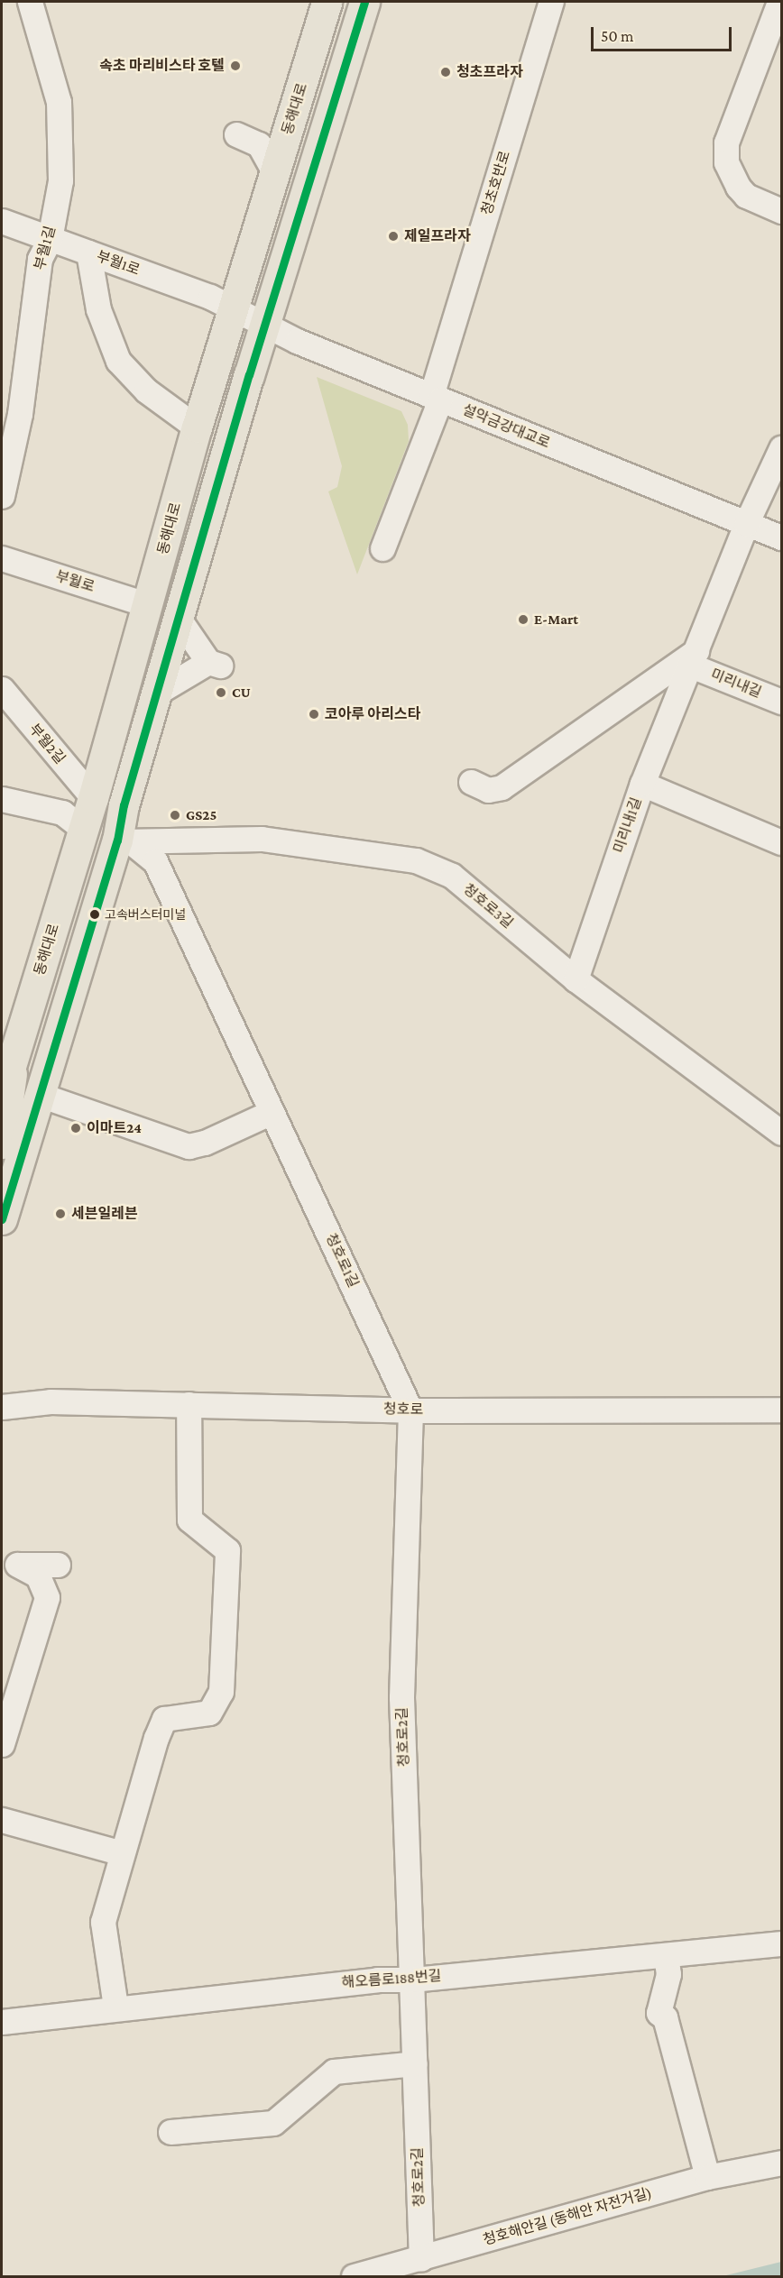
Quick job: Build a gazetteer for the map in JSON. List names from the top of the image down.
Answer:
{
  "streets": {
    "main road": ["동해대로"],
    "street": [
      "청초호반로",
      "부월1길",
      "부월1로",
      "설악금강대교로",
      "부월로",
      "미리내길",
      "부월2길",
      "미리내1길",
      "청호로3길",
      "청호로1길",
      "청호로",
      "청호로2길",
      "해오름로188번길",
      "청호해안길 (동해안 자전거길)"
    ]
  },
  "crossings": [
    ["동해대로", "부월1로"],
    ["동해대로", "설악금강대교로"],
    ["동해대로", "부월로"],
    ["동해대로", "부월2길"],
    ["청초호반로", "설악금강대교로"],
    ["부월1길", "부월1로"],
    ["부월1로", "설악금강대교로"],
    ["미리내1길", "청호로3길"],
    ["청호로3길", "청호로1길"],
    ["청호로1길", "청호로"],
    ["청호로1길", "청호로2길"],
    ["청호로", "청호로2길"],
    ["청호로2길", "해오름로188번길"],
    ["청호로2길", "청호해안길 (동해안 자전거길)"]
  ],
  "places": [
    "속초 마리비스타 호텔",
    "청초프라자",
    "제일프라자",
    "E-Mart",
    "CU",
    "코아루 아리스타",
    "GS25",
    "고속버스터미널",
    "이마트24",
    "세븐일레븐"
  ],
  "scale_bar": "50 m"
}
